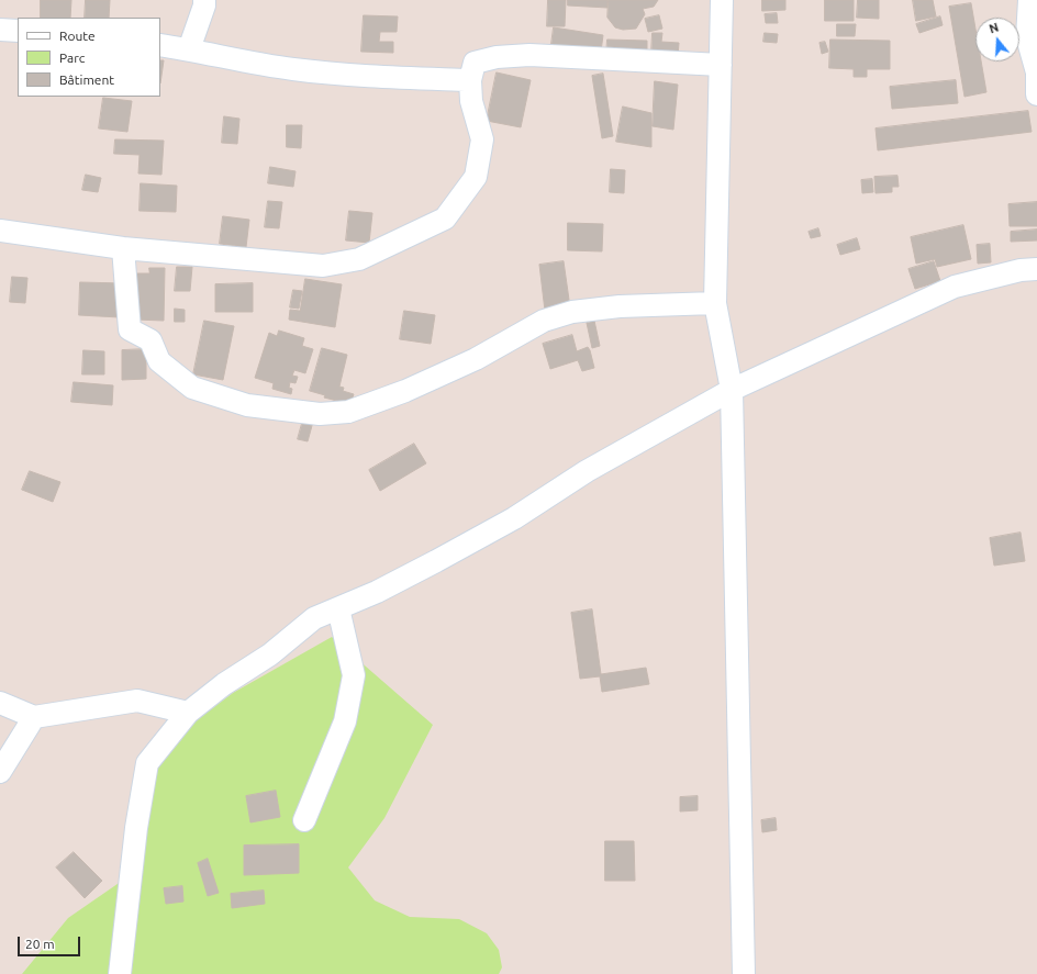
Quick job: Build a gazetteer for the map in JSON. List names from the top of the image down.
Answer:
{
  "legend": ["Route", "Parc", "Bâtiment"],
  "scale_bar": "20 m",
  "north": "top"
}
